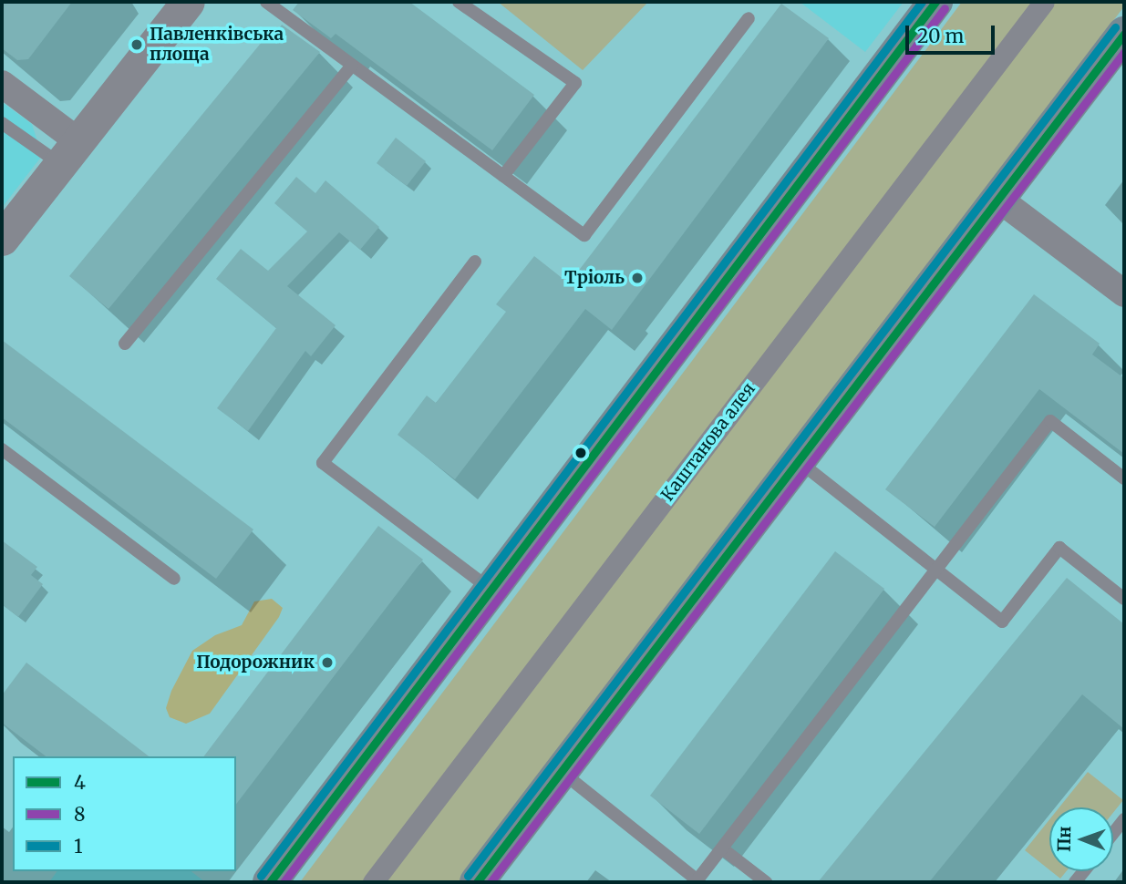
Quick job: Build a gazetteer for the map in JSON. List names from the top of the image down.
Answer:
{
  "streets": {
    "street": ["Каштанова алея"]
  },
  "places": ["Павленківська площа", "Тріоль", "Подорожник"],
  "lines": ["transit line 4", "transit line 1", "transit line 8"],
  "legend": ["4", "8", "1"],
  "scale_bar": "20 m",
  "north": "left"
}
